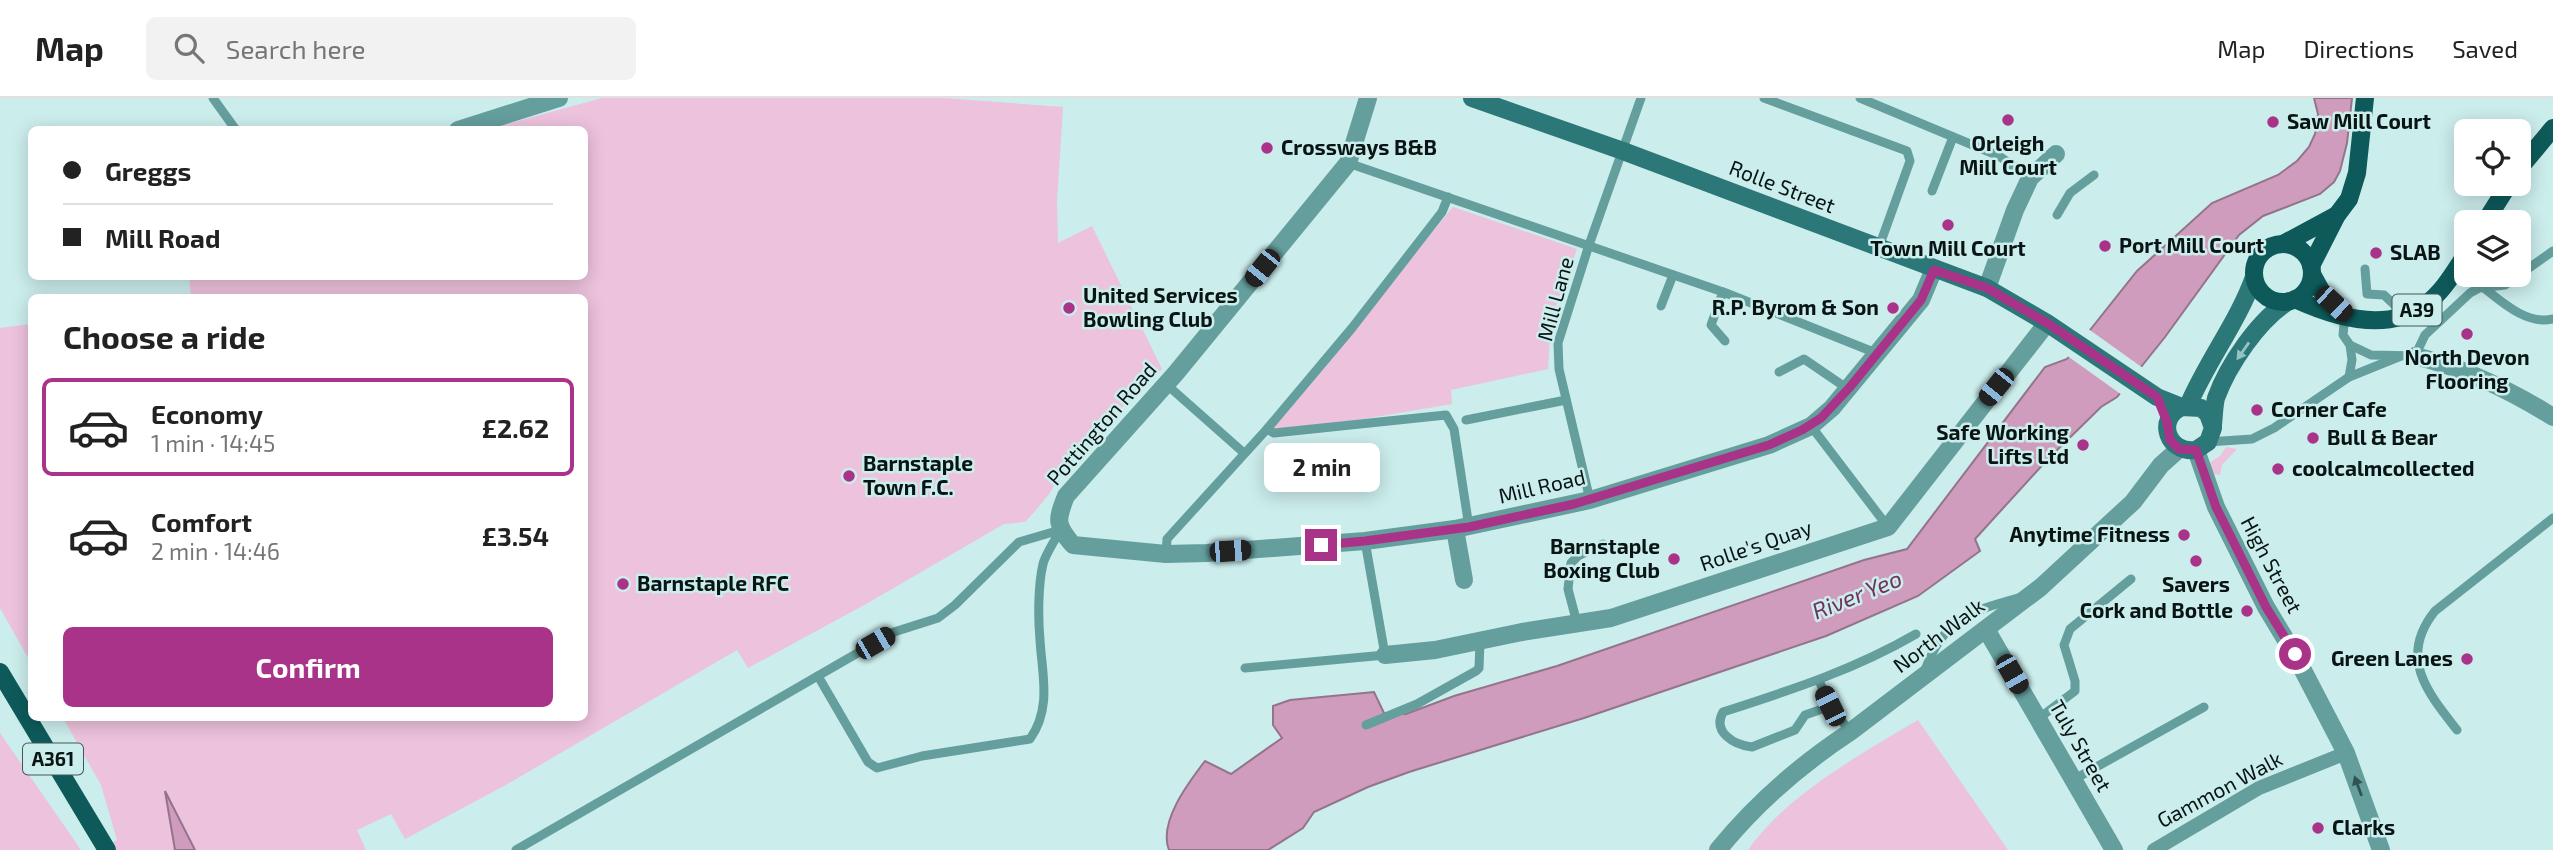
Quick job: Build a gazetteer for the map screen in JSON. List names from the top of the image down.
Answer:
{
  "streets": {
    "main road": ["Rolle Street", "A39", "A361"],
    "street": [
      "Pottington Road",
      "Mill Road",
      "Rolle's Quay",
      "High Street",
      "North Walk",
      "Tuly Street",
      "Gammon Walk"
    ],
    "lane": ["Mill Lane"]
  },
  "crossings": [
    ["Rolle Street", "Mill Lane"],
    ["Rolle Street", "Mill Road"],
    ["Rolle Street", "High Street"],
    ["Rolle Street", "North Walk"],
    ["Mill Lane", "Mill Road"],
    ["Pottington Road", "Mill Road"],
    ["High Street", "North Walk"],
    ["High Street", "Gammon Walk"],
    ["North Walk", "Tuly Street"]
  ],
  "water": ["River Yeo"],
  "places": [
    "Orleigh Mill Court",
    "Saw Mill Court",
    "Crossways B&B",
    "Town Mill Court",
    "Port Mill Court",
    "SLAB",
    "United Services Bowling Club",
    "R.P. Byrom & Son",
    "North Devon Flooring",
    "Corner Cafe",
    "Bull & Bear",
    "Safe Working Lifts Ltd",
    "coolcalmcollected",
    "Barnstaple Town F.C.",
    "Anytime Fitness",
    "Barnstaple Boxing Club",
    "Savers",
    "Barnstaple RFC",
    "Cork and Bottle",
    "Green Lanes",
    "Clarks"
  ],
  "page": {
    "header": "Map",
    "search": "Search here",
    "nav": ["Map", "Directions", "Saved"],
    "banner": ["Greggs", "Mill Road"],
    "heading": "Choose a ride",
    "list": [
      {
        "name": "Economy",
        "note": "1 min · 14:45",
        "value": "£2.62"
      },
      {
        "name": "Comfort",
        "note": "2 min · 14:46",
        "value": "£3.54"
      }
    ],
    "bubble": "2 min",
    "buttons": "Confirm"
  }
}
